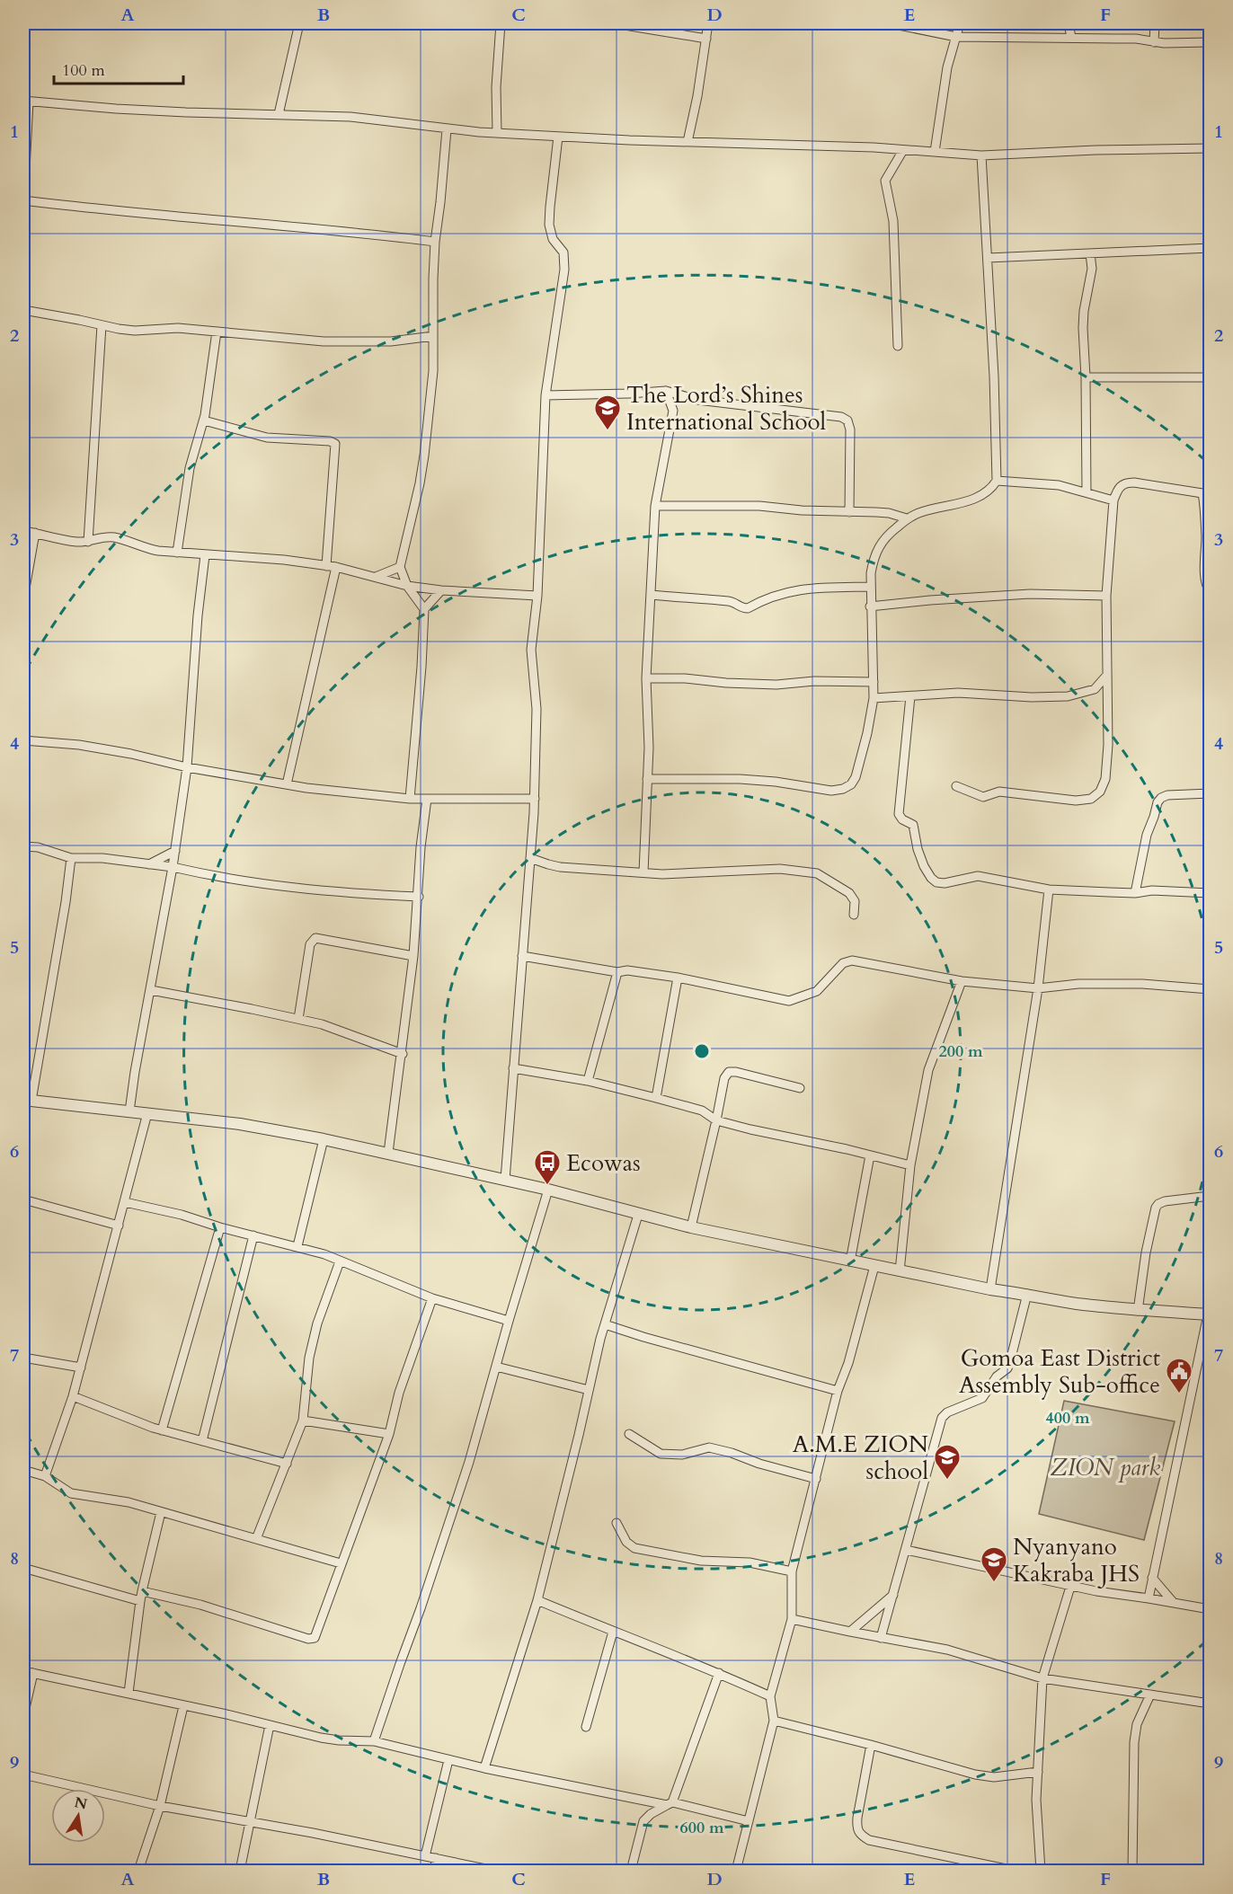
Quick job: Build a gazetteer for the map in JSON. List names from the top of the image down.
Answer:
{
  "parks": ["ZION park"],
  "places": {
    "school or university": ["The Lord’s Shines International School", "A.M.E ZION school", "Nyanyano Kakraba JHS"],
    "bus stop": ["Ecowas"],
    "public building": ["Gomoa East District Assembly Sub-office"]
  },
  "scale_bar": "100 m",
  "north": "top",
  "grid": {
    "columns": [
      "A",
      "B",
      "C",
      "D",
      "E",
      "F"
    ],
    "rows": [
      "1",
      "2",
      "3",
      "4",
      "5",
      "6",
      "7",
      "8",
      "9"
    ]
  },
  "rings": ["200 m", "400 m", "600 m"]
}
